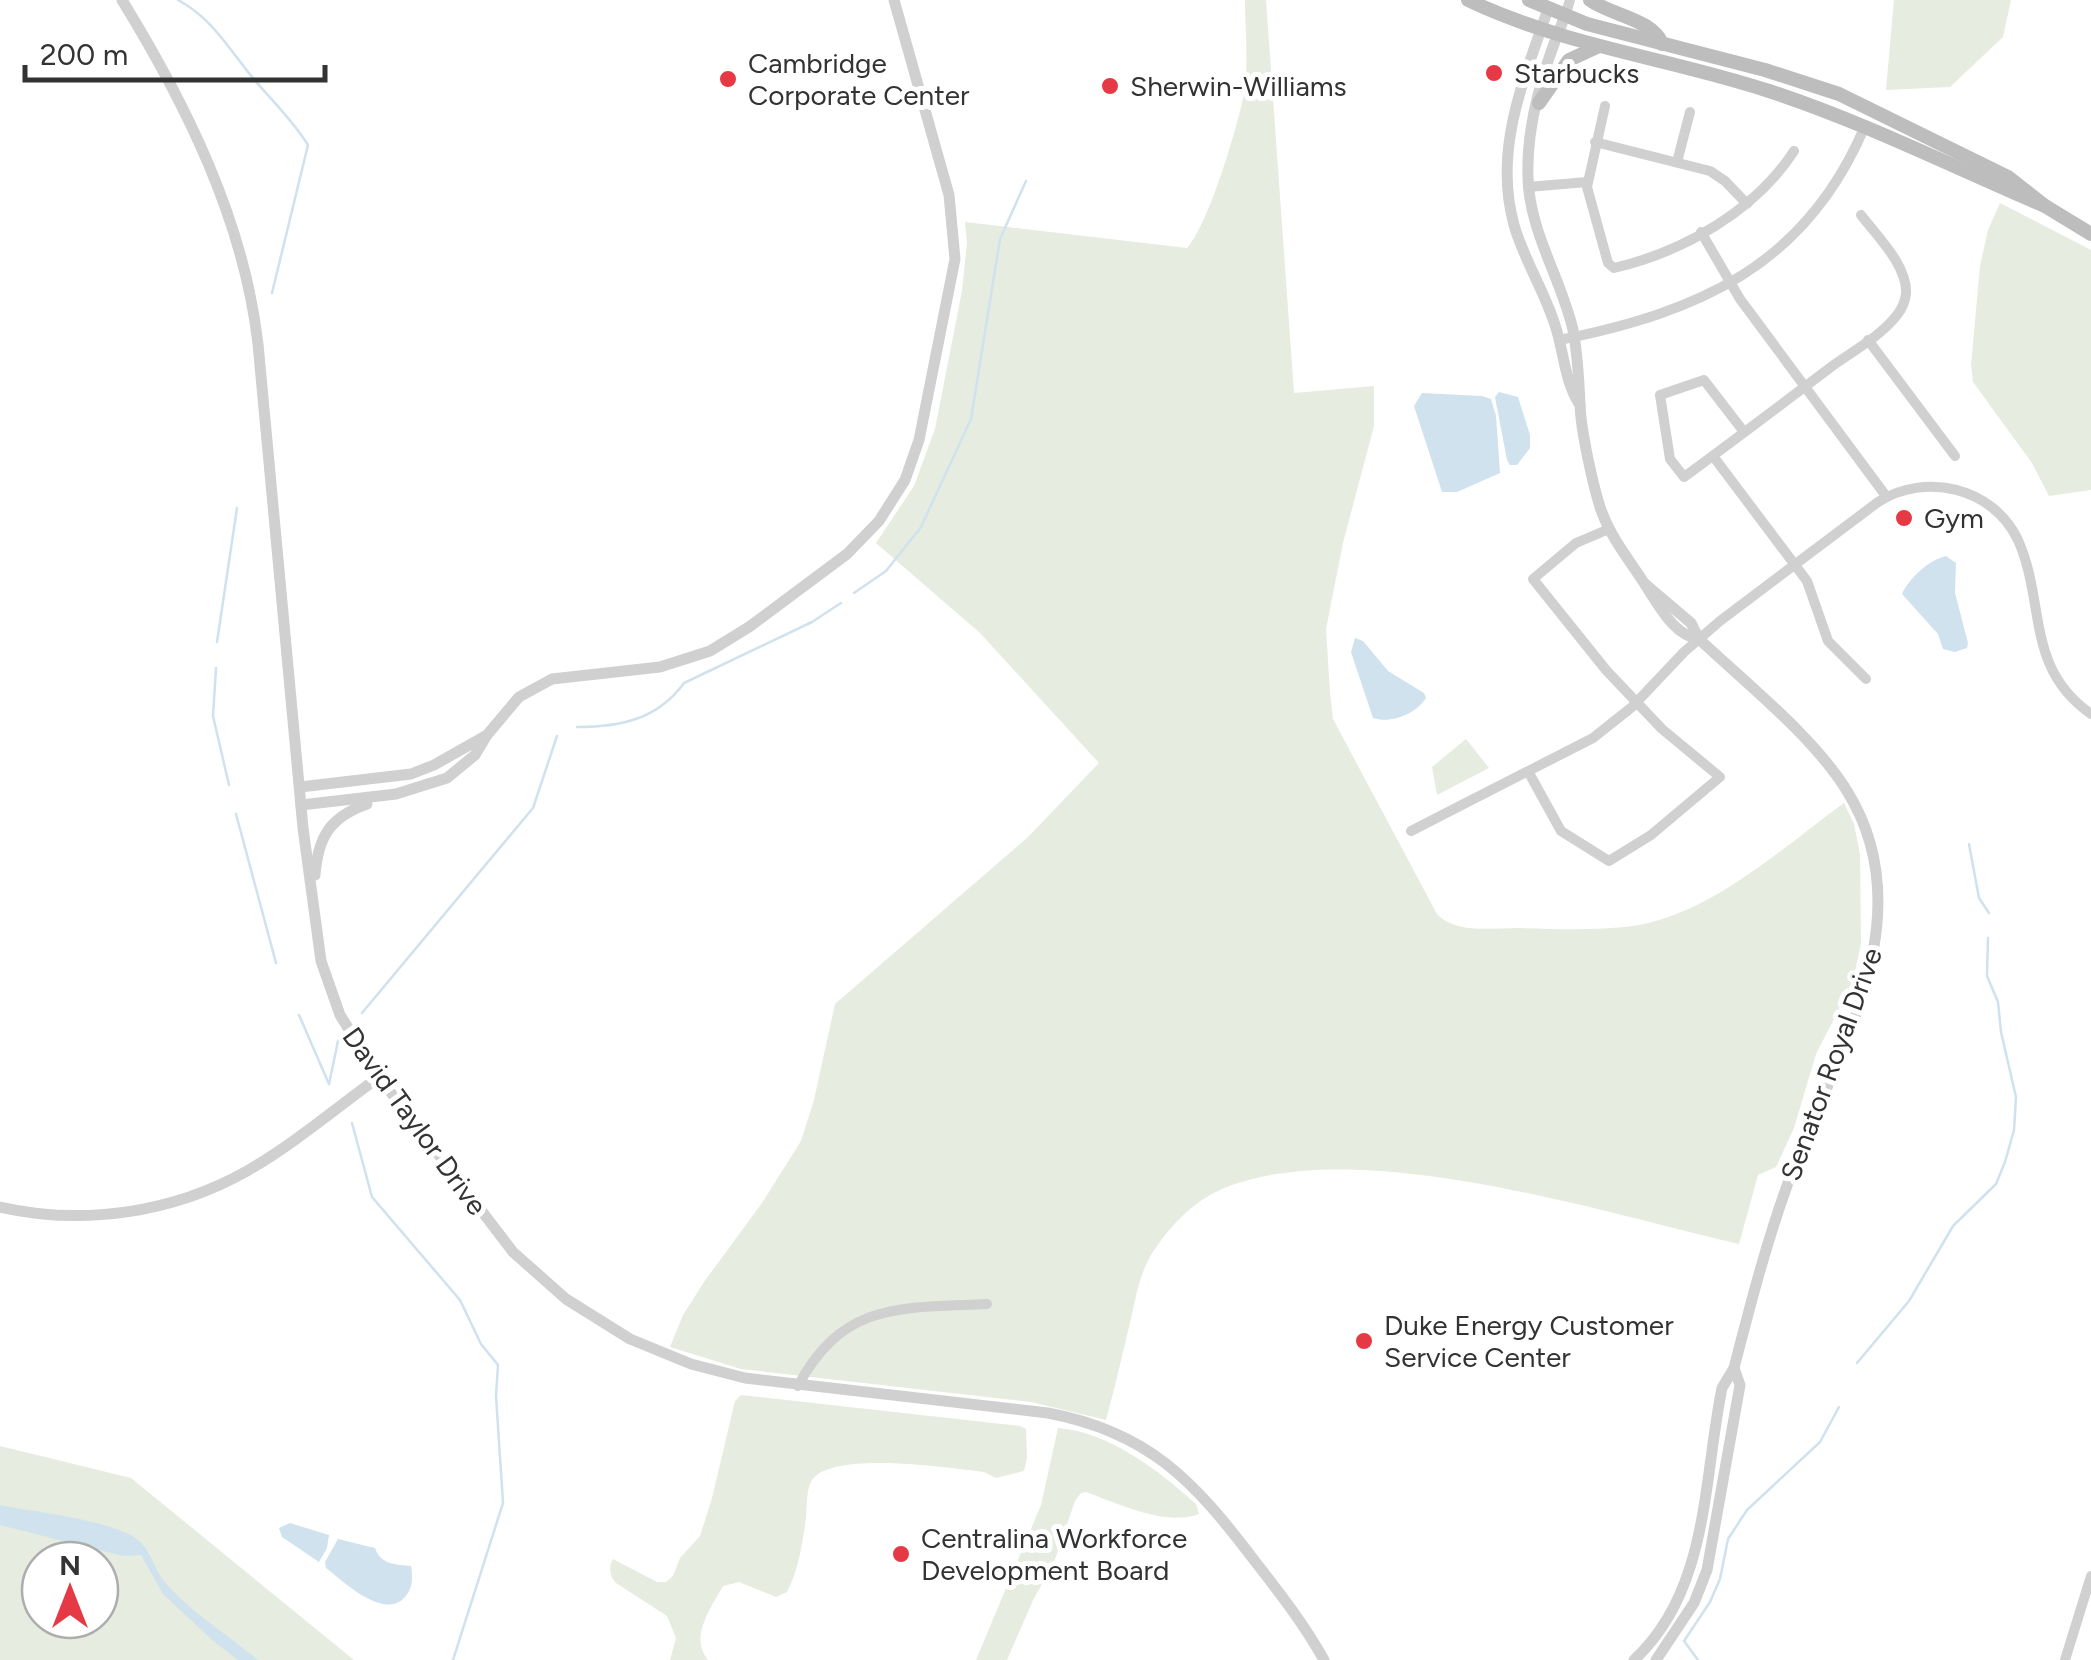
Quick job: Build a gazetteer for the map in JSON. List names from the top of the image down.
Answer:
{
  "streets": {
    "street": ["Senator Royal Drive", "David Taylor Drive"]
  },
  "places": [
    "Starbucks",
    "Cambridge Corporate Center",
    "Sherwin-Williams",
    "Gym",
    "Duke Energy Customer Service Center",
    "Centralina Workforce Development Board"
  ],
  "scale_bar": "200 m",
  "north": "top"
}
